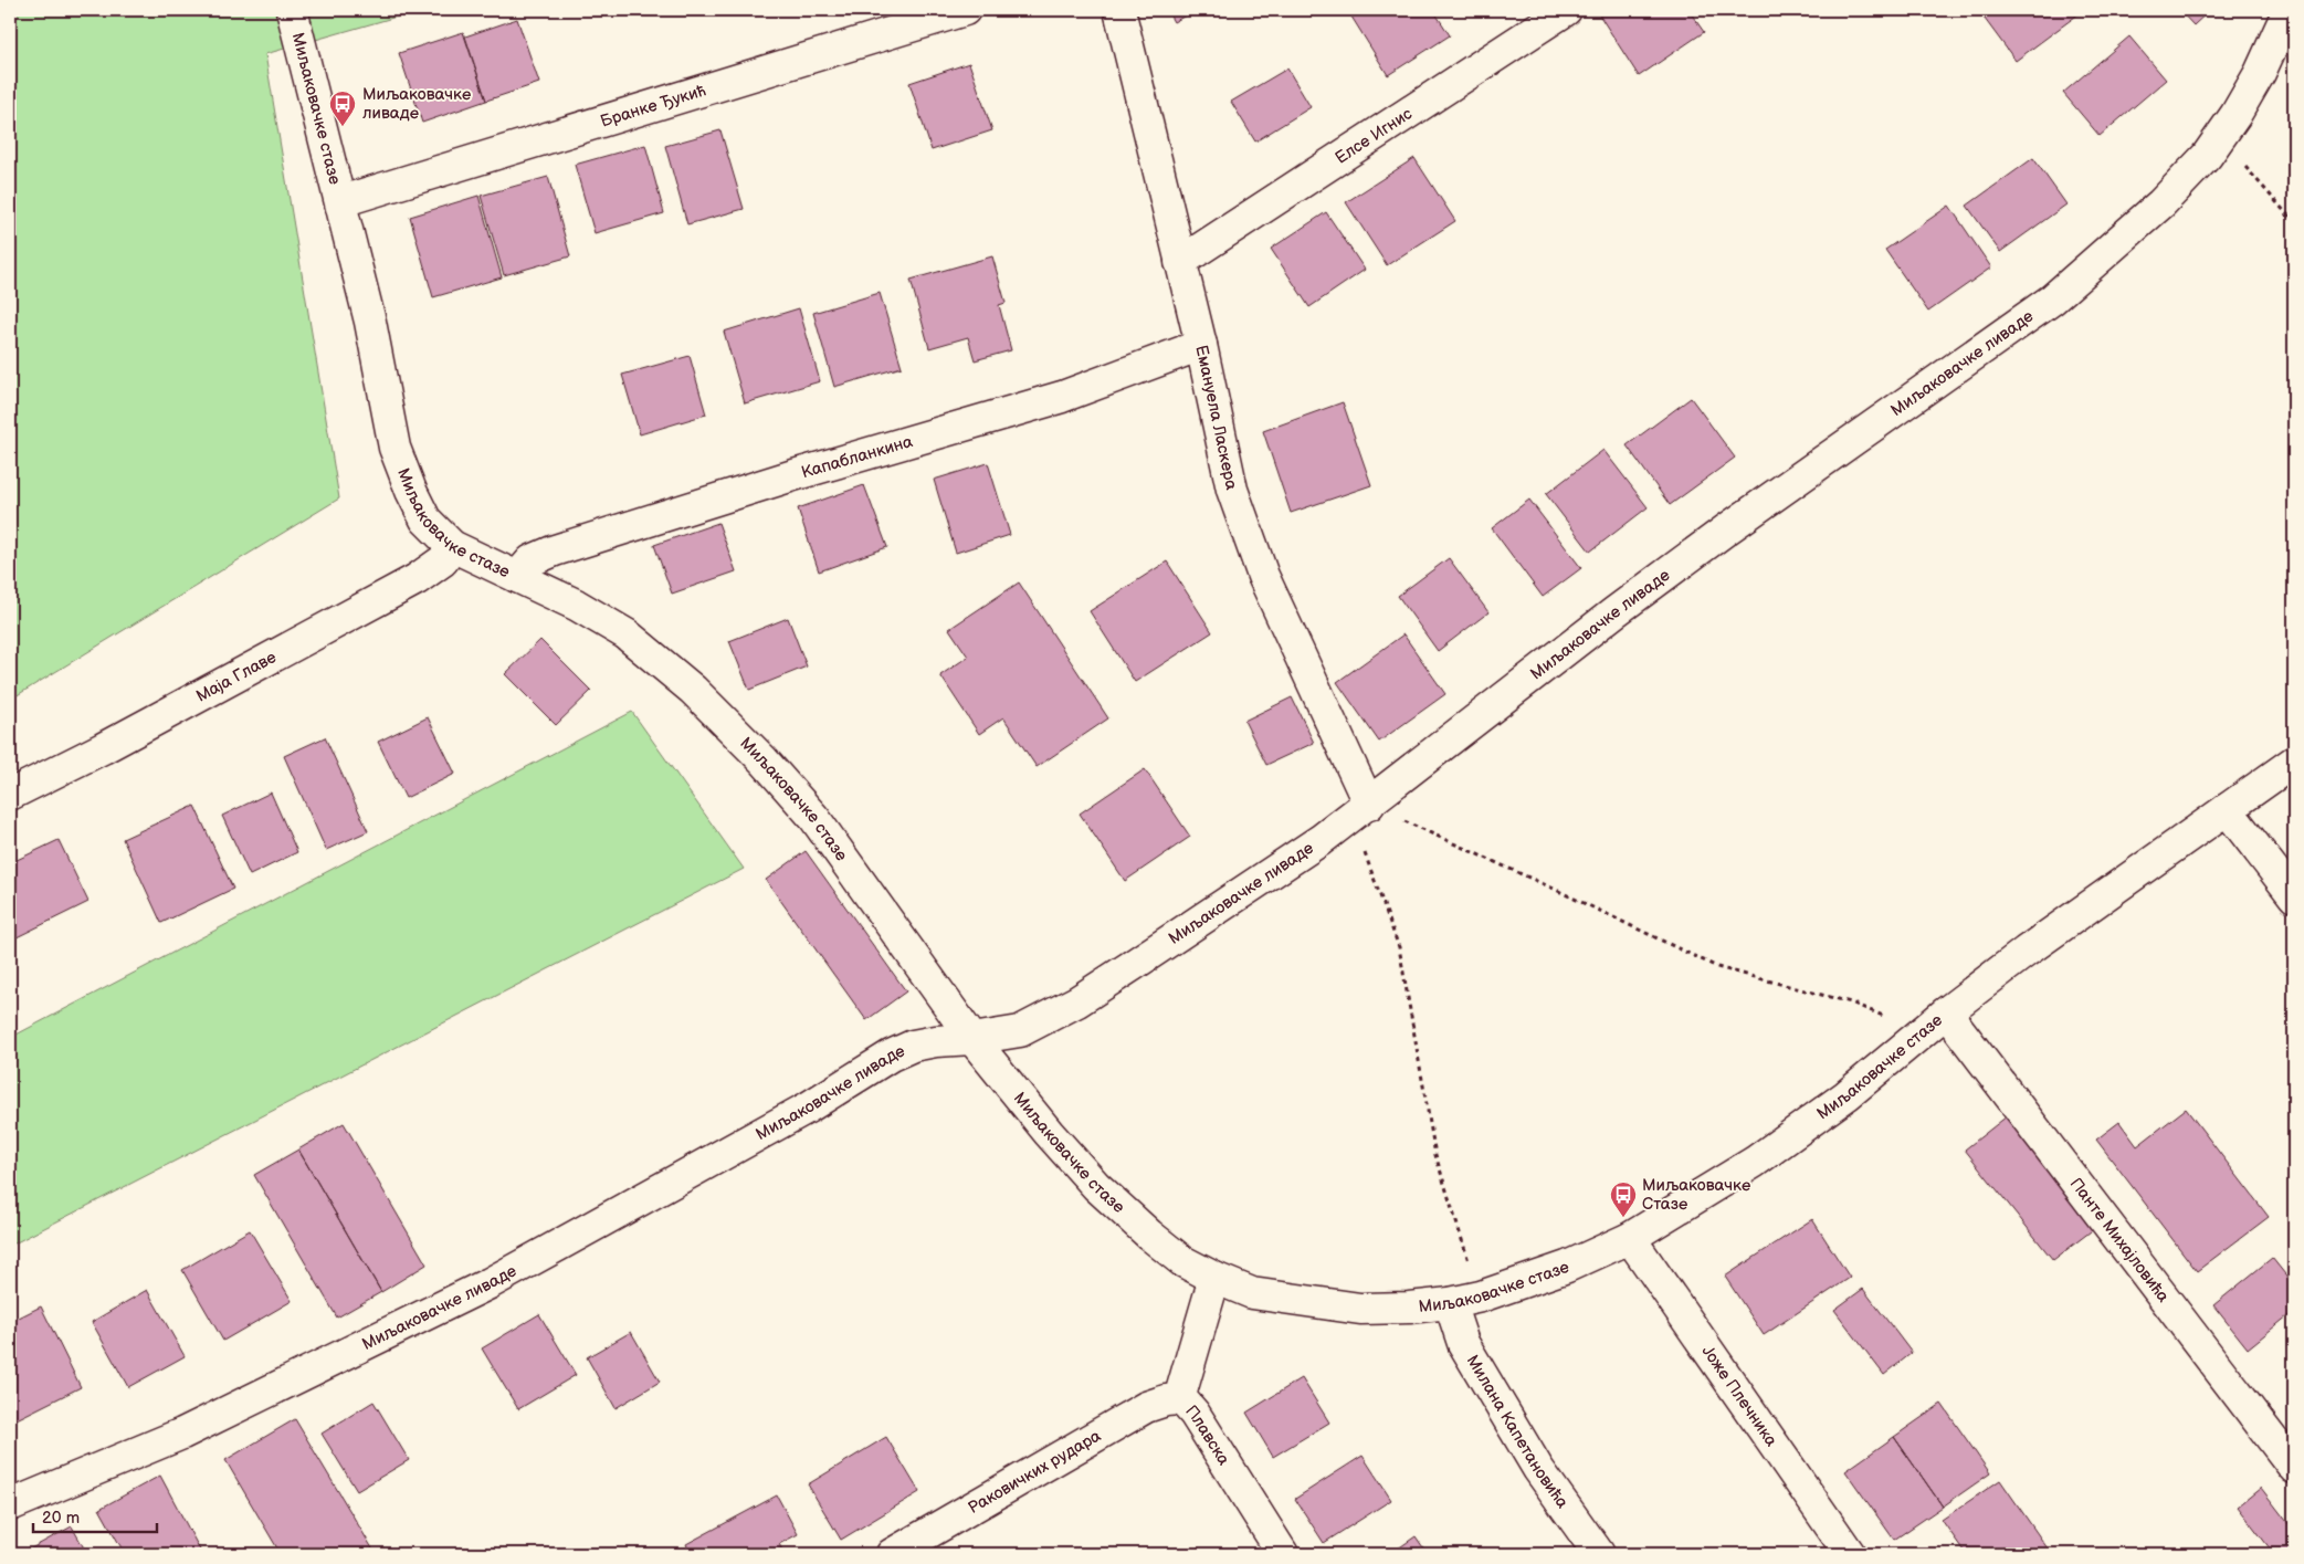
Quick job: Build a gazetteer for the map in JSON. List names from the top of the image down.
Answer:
{
  "streets": {
    "street": [
      "Бранке Ђукић",
      "Миљаковачке стазе",
      "Елсе Игнис",
      "Миљаковачке ливаде",
      "Емануела Ласкера",
      "Капабланкина",
      "Маја Главе",
      "Панте Михајловића",
      "Јоже Плечника",
      "Милана Капетановића",
      "Плавска",
      "Раковичких рудара"
    ]
  },
  "crossings": [
    ["Бранке Ђукић", "Миљаковачке стазе"],
    ["Миљаковачке стазе", "Миљаковачке ливаде"],
    ["Миљаковачке стазе", "Капабланкина"],
    ["Миљаковачке стазе", "Маја Главе"],
    ["Миљаковачке стазе", "Панте Михајловића"],
    ["Миљаковачке стазе", "Јоже Плечника"],
    ["Миљаковачке стазе", "Милана Капетановића"],
    ["Миљаковачке стазе", "Плавска"],
    ["Елсе Игнис", "Емануела Ласкера"],
    ["Миљаковачке ливаде", "Емануела Ласкера"],
    ["Емануела Ласкера", "Капабланкина"],
    ["Плавска", "Раковичких рудара"]
  ],
  "places": {
    "bus stop": ["Миљаковачке ливаде", "Миљаковачке Стазе"]
  },
  "scale_bar": "20 m"
}
